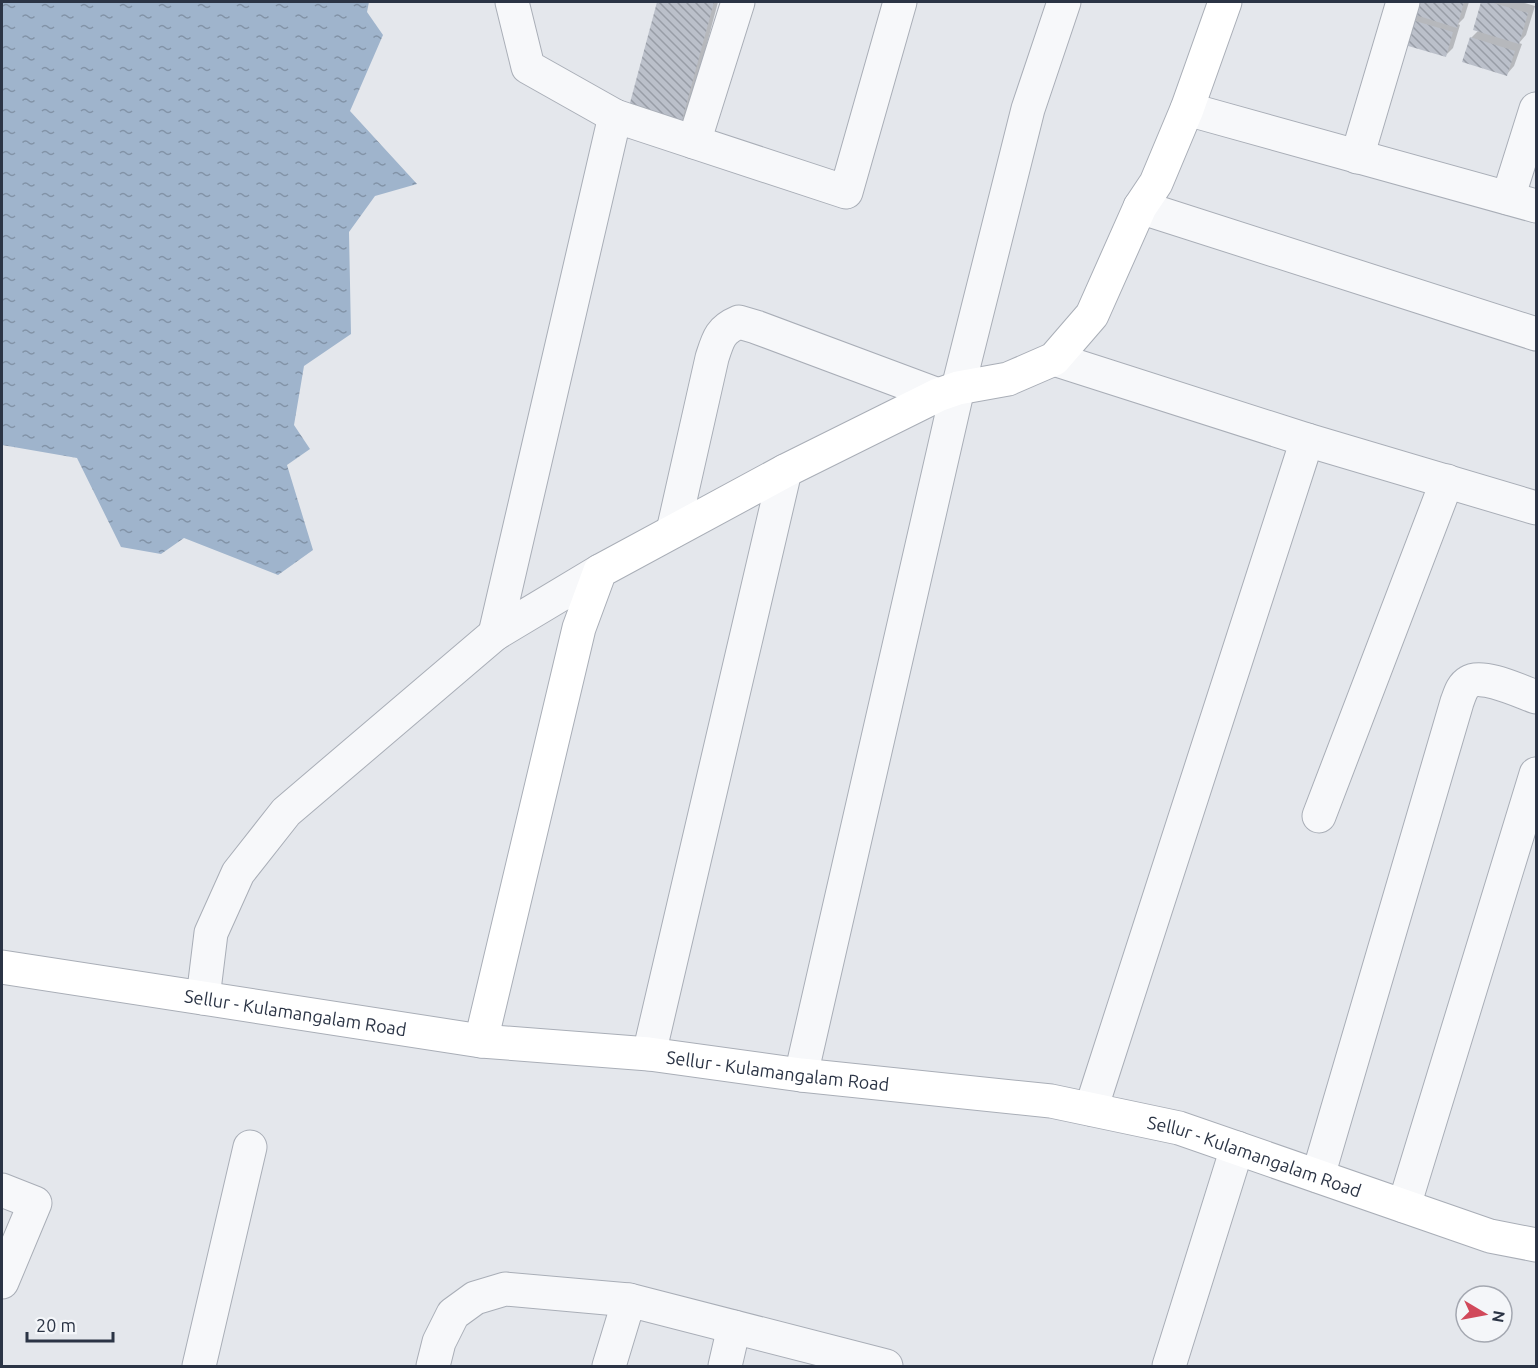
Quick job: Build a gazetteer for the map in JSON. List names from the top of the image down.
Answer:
{
  "streets": {
    "main road": ["Sellur - Kulamangalam Road"]
  },
  "scale_bar": "20 m",
  "north": "right"
}
